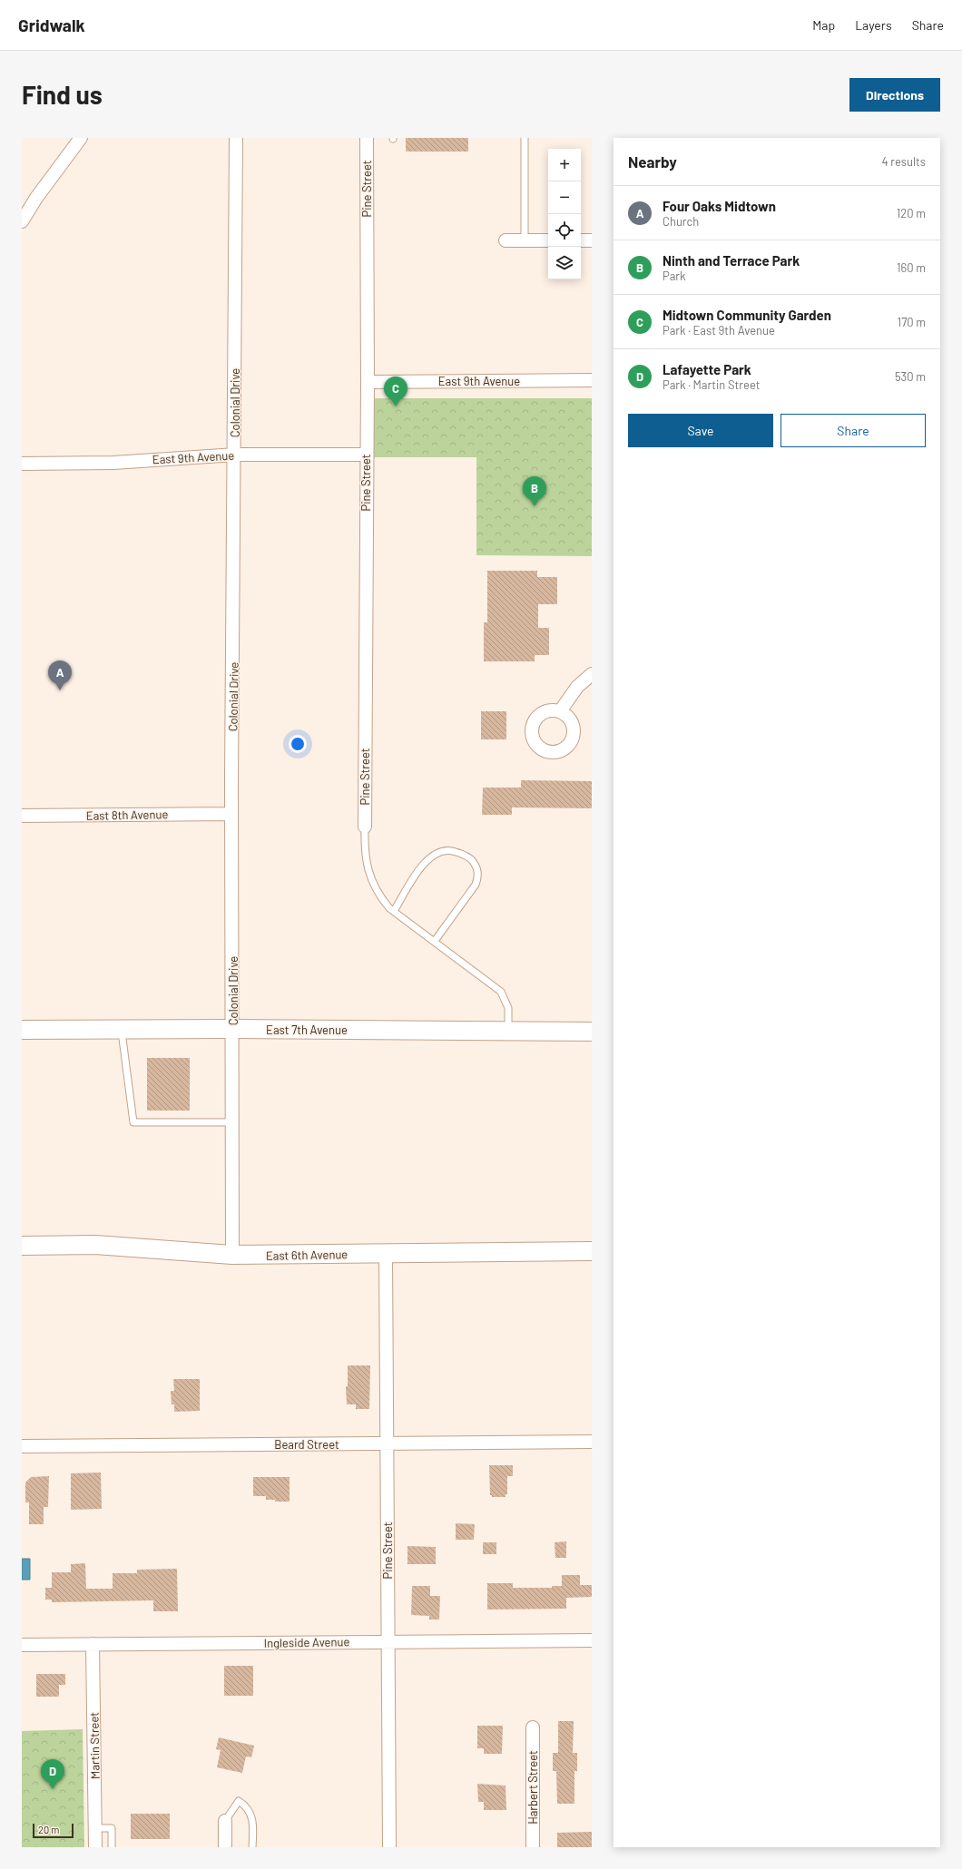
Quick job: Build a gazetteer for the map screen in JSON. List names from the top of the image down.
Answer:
{
  "streets": {
    "street": [
      "Pine Street",
      "East 9th Avenue",
      "Colonial Drive",
      "East 8th Avenue",
      "East 7th Avenue",
      "East 6th Avenue",
      "Beard Street",
      "Ingleside Avenue",
      "Martin Street",
      "Harbert Street"
    ]
  },
  "crossings": [
    ["Pine Street", "East 9th Avenue"],
    ["Pine Street", "East 6th Avenue"],
    ["Pine Street", "Beard Street"],
    ["Pine Street", "Ingleside Avenue"],
    ["East 9th Avenue", "Colonial Drive"],
    ["Colonial Drive", "East 8th Avenue"],
    ["Colonial Drive", "East 7th Avenue"],
    ["Colonial Drive", "East 6th Avenue"],
    ["Ingleside Avenue", "Martin Street"]
  ],
  "scale_bar": "20 m",
  "page": {
    "header": "Gridwalk",
    "nav": ["Map", "Layers", "Share"],
    "buttons": [
      "Directions",
      ["Save", "Share"]
    ],
    "title": "Find us",
    "heading": ["Nearby", "4 results"],
    "map_buttons": ["+", "−"],
    "list": [
      {
        "mark": "A",
        "name": "Four Oaks Midtown",
        "note": "Church",
        "value": "120 m"
      },
      {
        "mark": "B",
        "name": "Ninth and Terrace Park",
        "note": "Park",
        "value": "160 m"
      },
      {
        "mark": "C",
        "name": "Midtown Community Garden",
        "note": "Park · East 9th Avenue",
        "value": "170 m"
      },
      {
        "mark": "D",
        "name": "Lafayette Park",
        "note": "Park · Martin Street",
        "value": "530 m"
      }
    ],
    "pins": [
      "C",
      "B",
      "A",
      "D"
    ],
    "scale": "20 m"
  }
}
